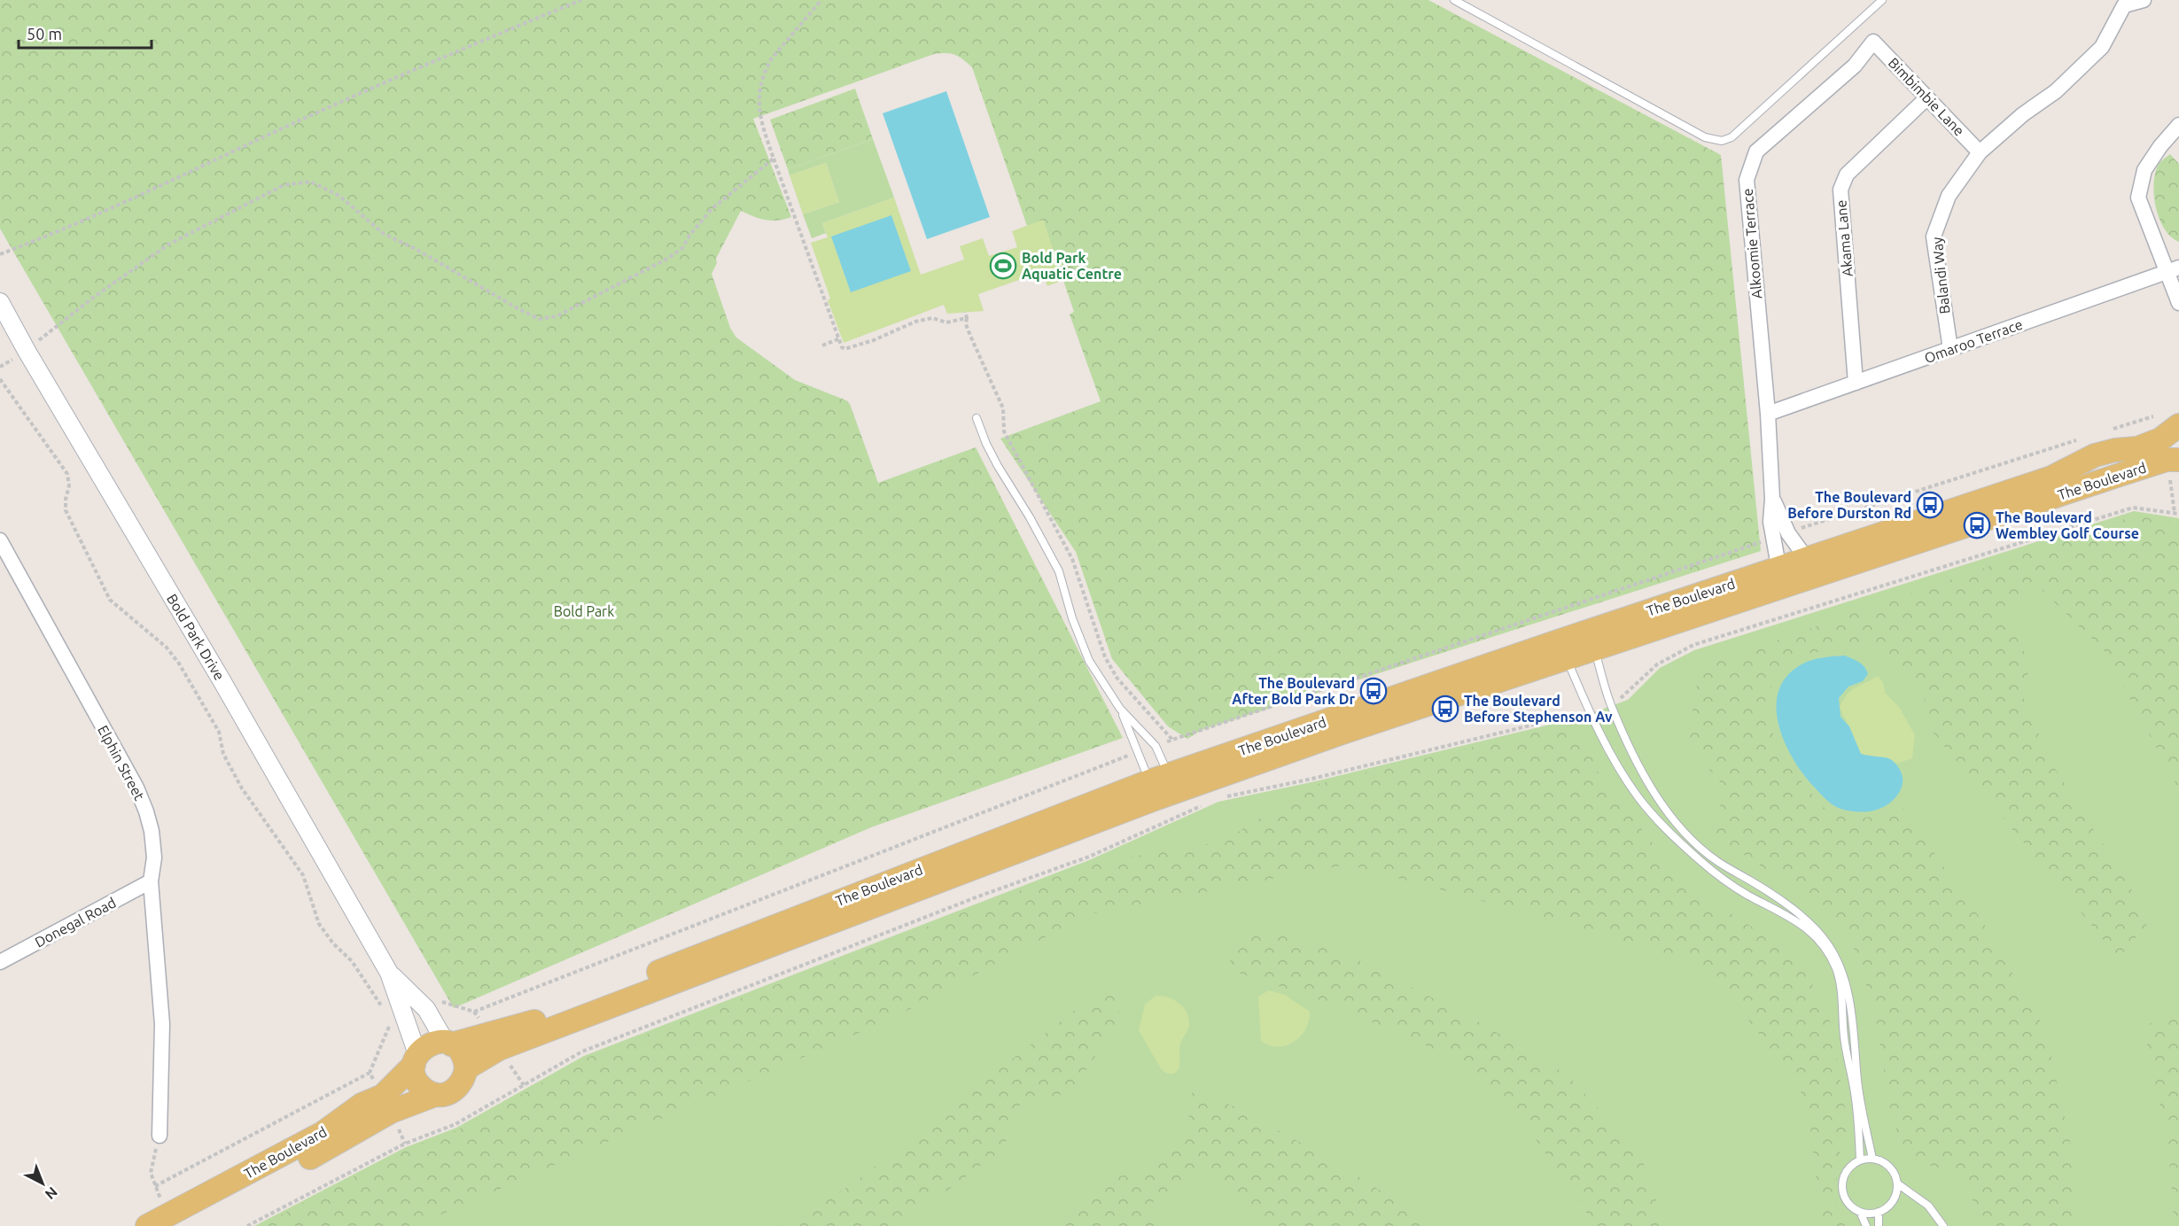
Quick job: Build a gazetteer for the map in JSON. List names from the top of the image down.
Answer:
{
  "streets": {
    "main road": ["The Boulevard"],
    "street": [
      "Bimbimbie Lane",
      "Akama Lane",
      "Alkoomie Terrace",
      "Balandi Way",
      "Omaroo Terrace",
      "Bold Park Drive",
      "Elphin Street",
      "Donegal Road"
    ]
  },
  "crossings": [
    ["Bimbimbie Lane", "Akama Lane"],
    ["Bimbimbie Lane", "Alkoomie Terrace"],
    ["Bimbimbie Lane", "Balandi Way"],
    ["Akama Lane", "Omaroo Terrace"],
    ["Alkoomie Terrace", "Omaroo Terrace"],
    ["Alkoomie Terrace", "The Boulevard"],
    ["Balandi Way", "Omaroo Terrace"],
    ["The Boulevard", "Bold Park Drive"],
    ["Elphin Street", "Donegal Road"]
  ],
  "parks": ["Bold Park"],
  "places": {
    "sports": ["Bold Park Aquatic Centre"],
    "bus stop": [
      "The Boulevard Before Durston Rd",
      "The Boulevard Wembley Golf Course",
      "The Boulevard After Bold Park Dr",
      "The Boulevard Before Stephenson Av"
    ]
  },
  "scale_bar": "50 m",
  "north": "bottom right"
}
